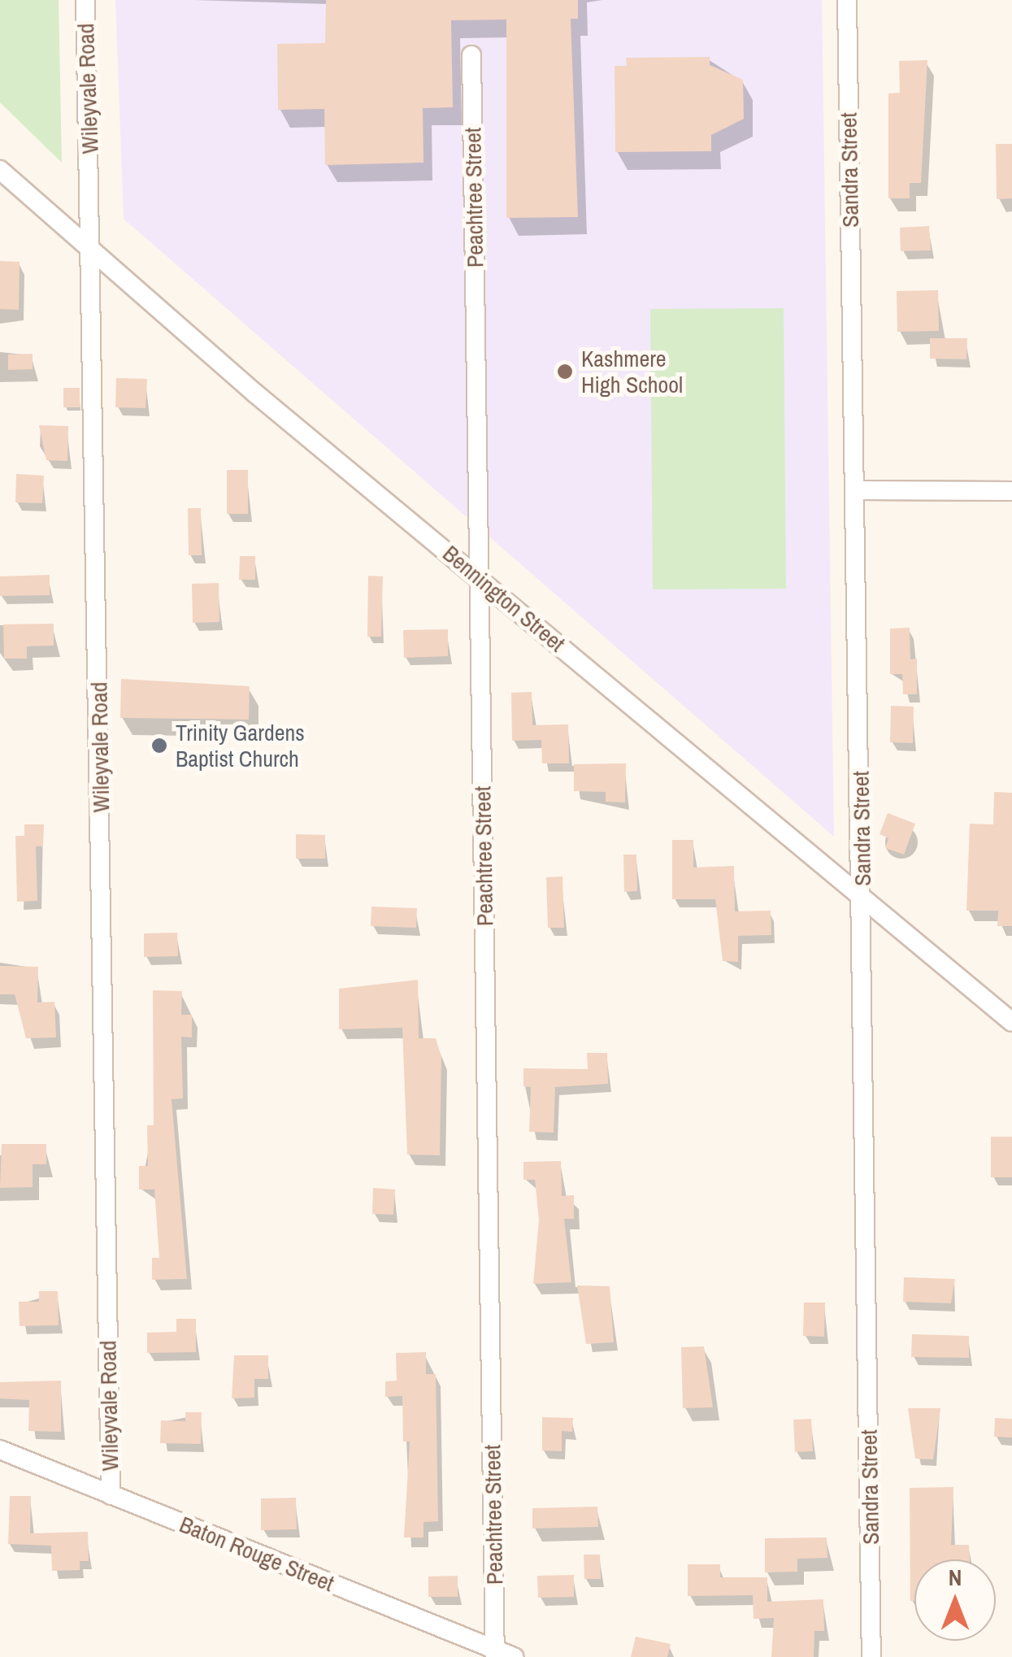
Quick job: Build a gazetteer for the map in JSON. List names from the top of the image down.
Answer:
{
  "streets": {
    "street": [
      "Wileyvale Road",
      "Sandra Street",
      "Peachtree Street",
      "Bennington Street",
      "Baton Rouge Street"
    ]
  },
  "crossings": [
    ["Wileyvale Road", "Bennington Street"],
    ["Wileyvale Road", "Baton Rouge Street"],
    ["Sandra Street", "Bennington Street"],
    ["Peachtree Street", "Bennington Street"],
    ["Peachtree Street", "Baton Rouge Street"]
  ],
  "places": ["Kashmere High School", "Trinity Gardens Baptist Church"],
  "north": "top"
}
